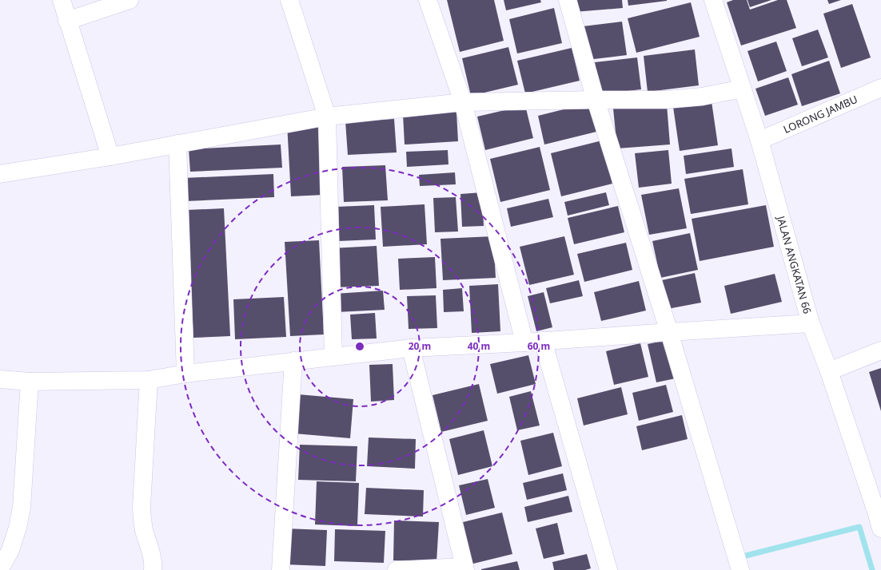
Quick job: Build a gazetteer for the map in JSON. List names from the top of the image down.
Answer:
{
  "streets": {
    "street": ["LORONG JAMBU", "JALAN ANGKATAN 66"]
  },
  "crossings": [
    ["LORONG JAMBU", "JALAN ANGKATAN 66"]
  ],
  "rings": ["20 m", "40 m", "60 m"]
}
